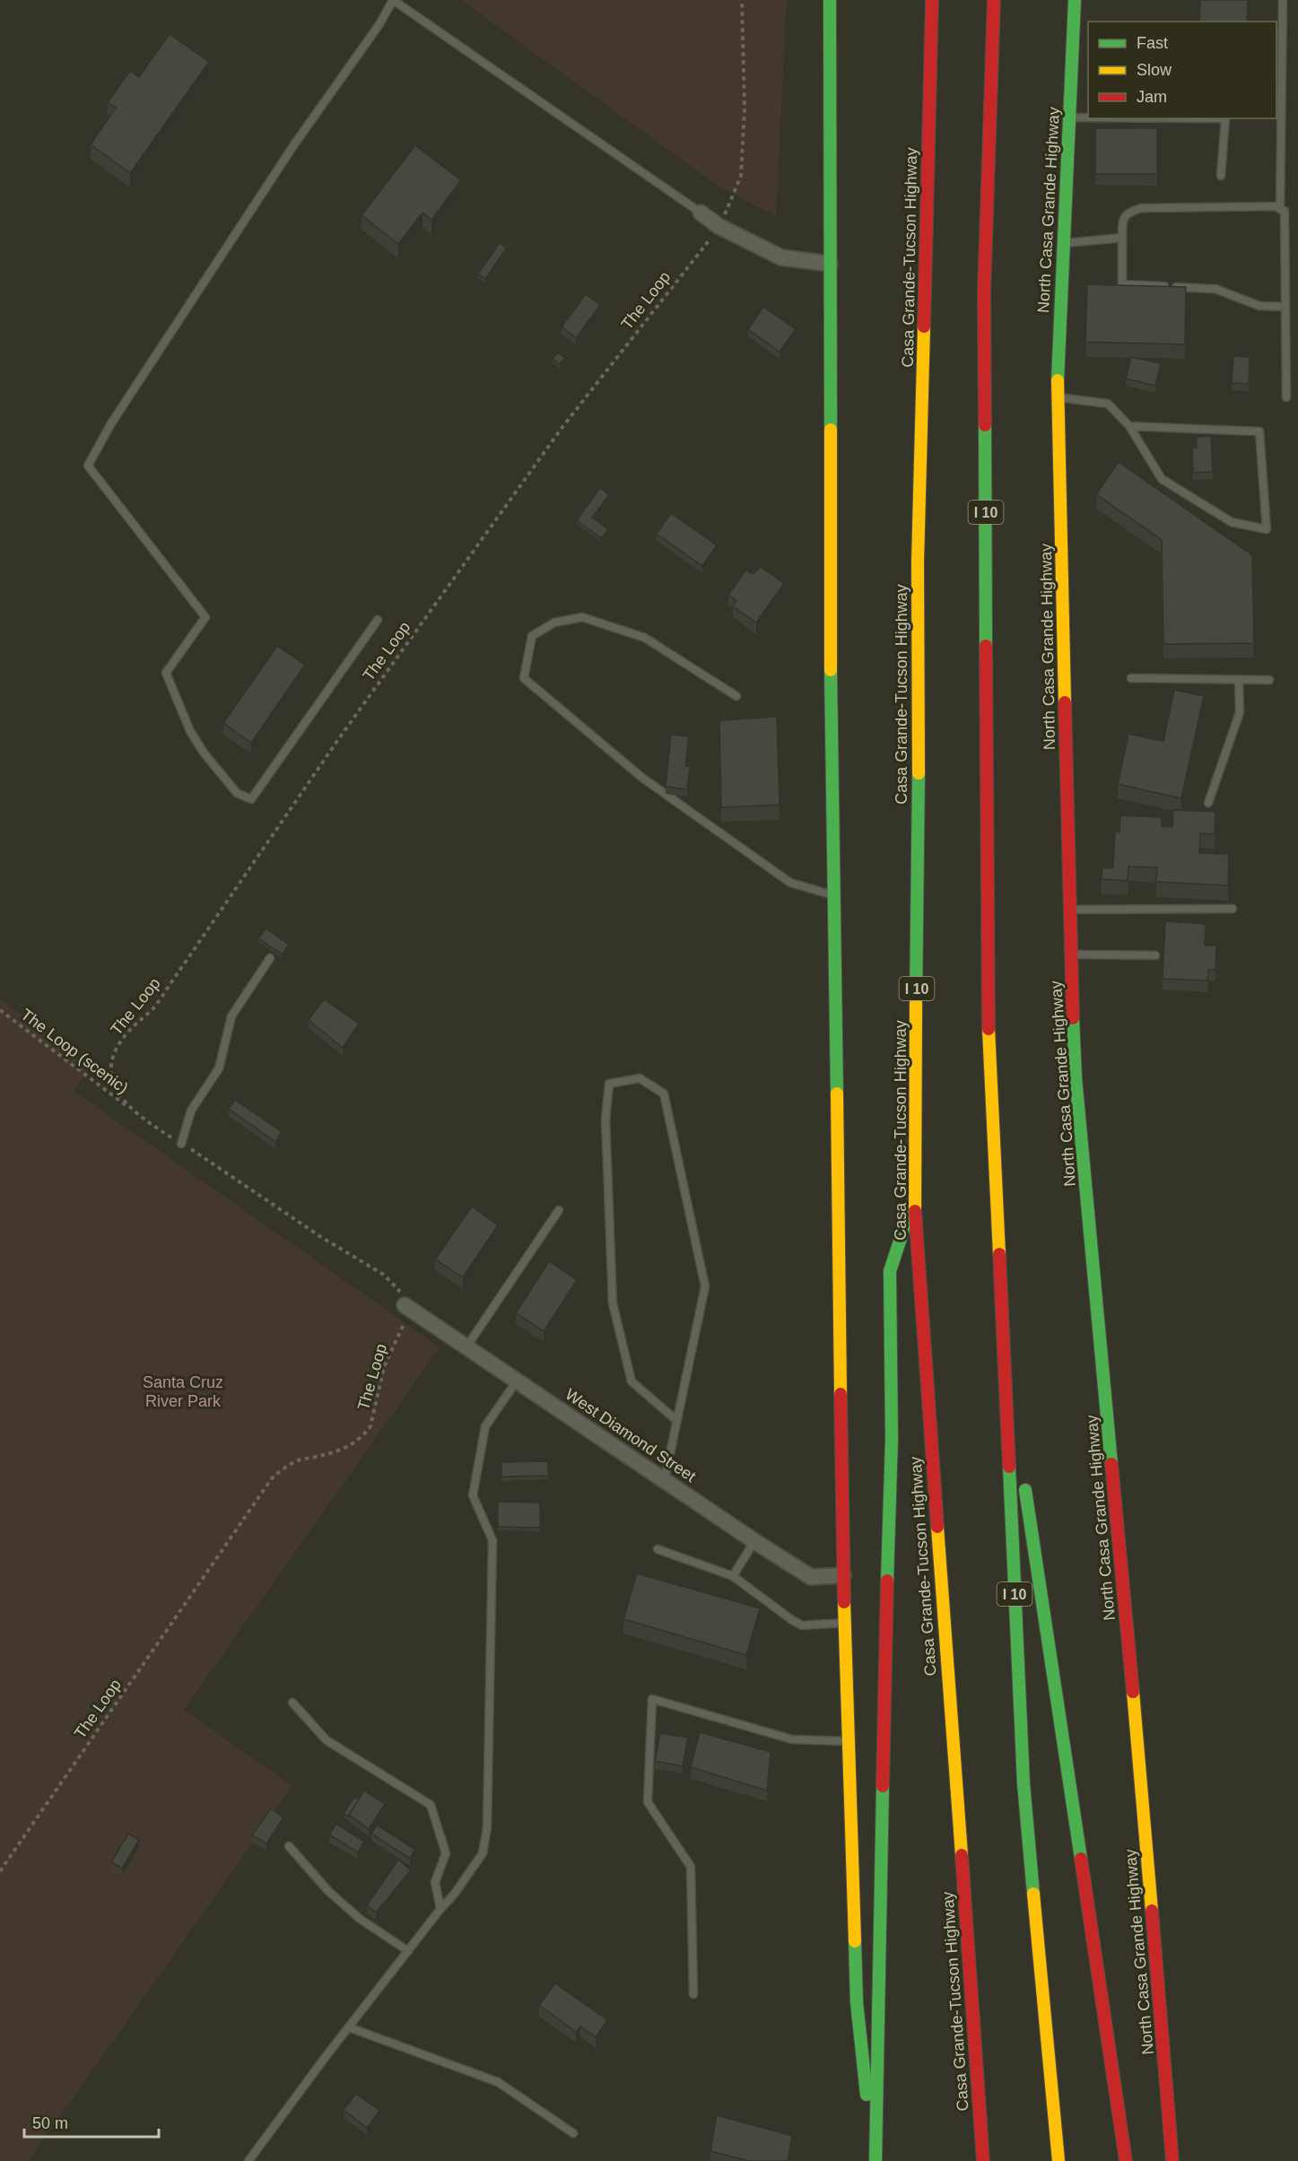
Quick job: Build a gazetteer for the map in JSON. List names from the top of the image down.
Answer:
{
  "streets": {
    "main road": ["North Casa Grande Highway", "Casa Grande-Tucson Highway", "I 10"],
    "street": ["West Diamond Street"],
    "path": ["The Loop", "The Loop (scenic)"]
  },
  "crossings": [
    ["The Loop", "The Loop (scenic)"],
    ["The Loop", "West Diamond Street"]
  ],
  "parks": ["Santa Cruz River Park"],
  "legend": ["Fast", "Slow", "Jam"],
  "scale_bar": "50 m"
}
